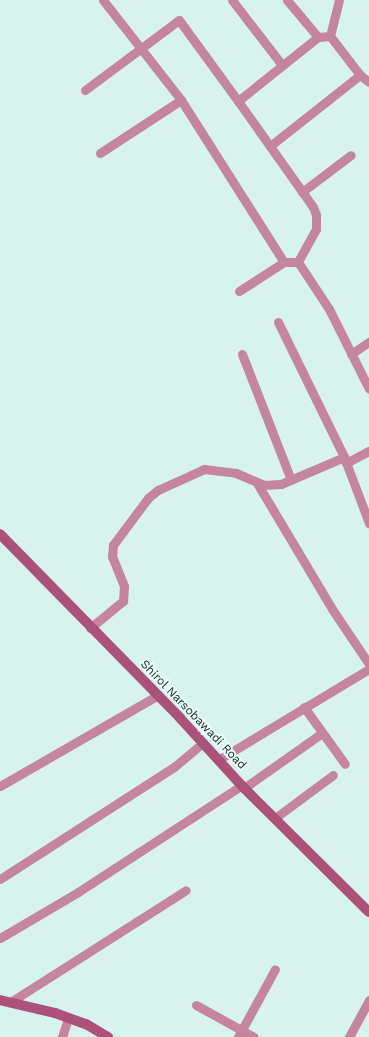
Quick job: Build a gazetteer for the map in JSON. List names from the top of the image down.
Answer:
{
  "streets": {
    "main road": ["Shirol Narsobawadi Road"]
  }
}
